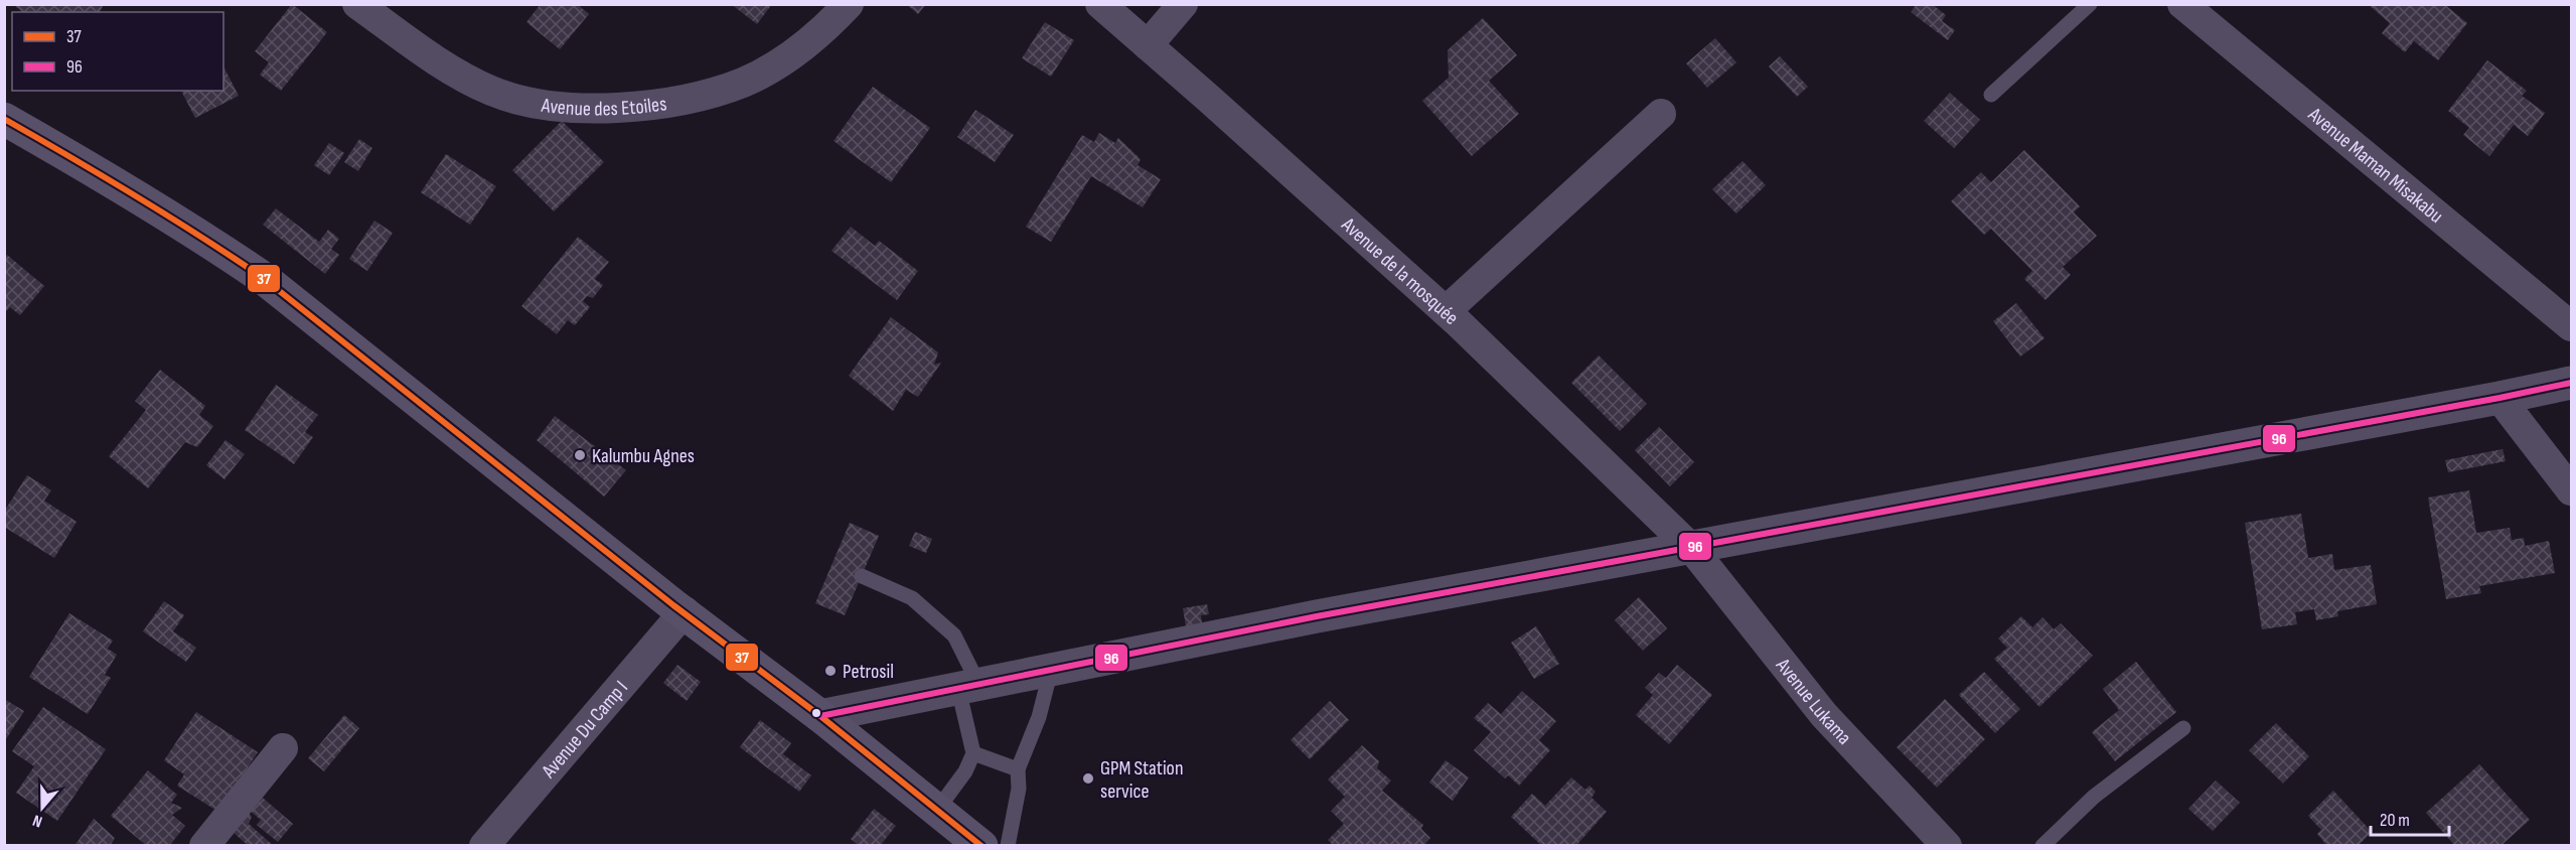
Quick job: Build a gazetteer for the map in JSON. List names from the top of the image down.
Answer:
{
  "streets": {
    "street": [
      "Avenue des Etoiles",
      "Avenue Maman Misakabu",
      "Avenue de la mosquée",
      "Avenue Lukama",
      "Avenue Du Camp I"
    ]
  },
  "crossings": [
    ["Avenue de la mosquée", "Avenue Lukama"]
  ],
  "places": ["Kalumbu Agnes", "Petrosil", "GPM Station service"],
  "lines": ["transit line 37", "transit line 96"],
  "legend": ["37", "96"],
  "scale_bar": "20 m",
  "north": "bottom"
}
